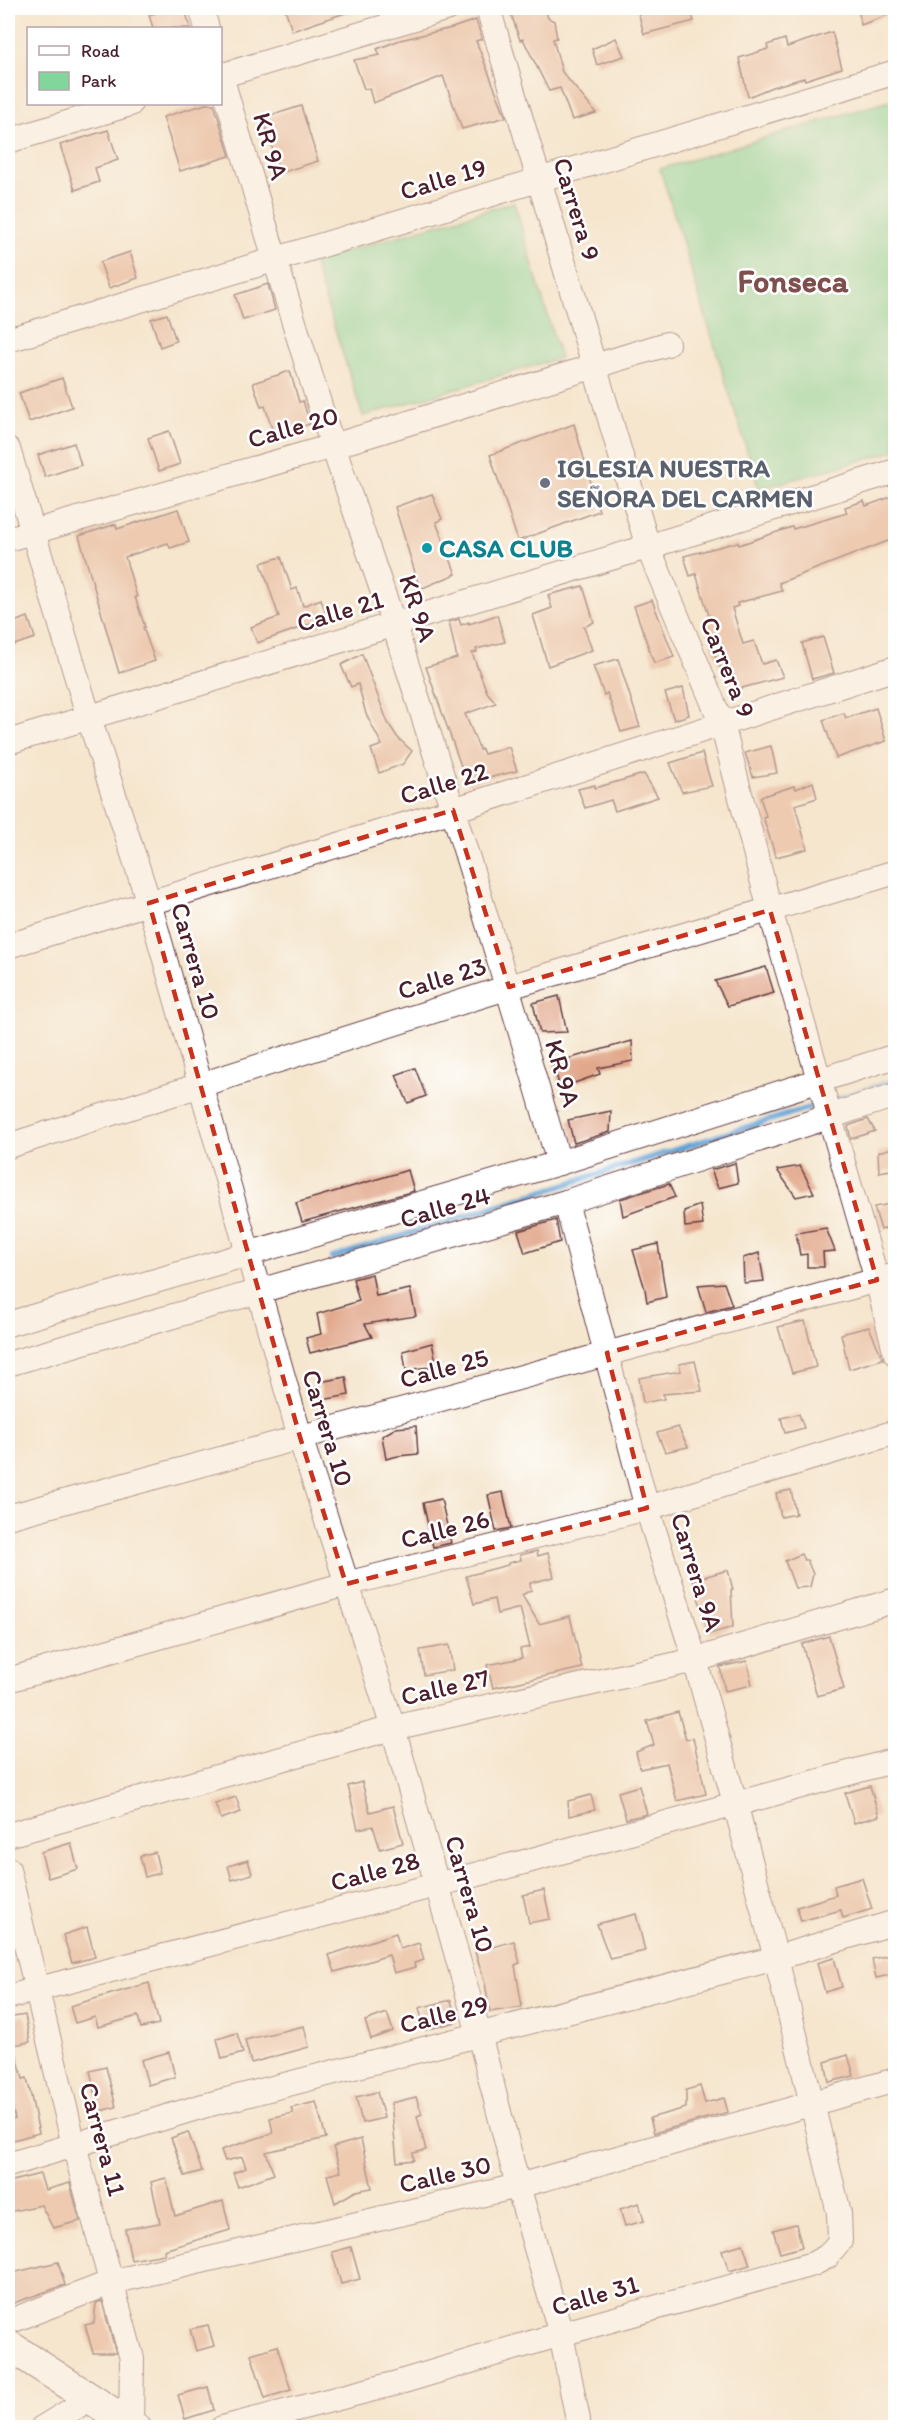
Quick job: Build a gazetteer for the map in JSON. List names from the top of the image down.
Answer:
{
  "streets": {
    "street": [
      "KR 9A",
      "Calle 19",
      "Carrera 9",
      "Calle 20",
      "Calle 21",
      "Calle 22",
      "Carrera 10",
      "Calle 23",
      "Calle 24",
      "Calle 25",
      "Calle 26",
      "Carrera 9A",
      "Calle 27",
      "Calle 28",
      "Calle 29",
      "Carrera 11",
      "Calle 30",
      "Calle 31"
    ]
  },
  "crossings": [
    ["KR 9A", "Calle 19"],
    ["KR 9A", "Calle 20"],
    ["KR 9A", "Calle 21"],
    ["KR 9A", "Calle 22"],
    ["KR 9A", "Calle 23"],
    ["KR 9A", "Calle 24"],
    ["Calle 19", "Carrera 9"],
    ["Carrera 9", "Calle 20"],
    ["Carrera 9", "Calle 21"],
    ["Carrera 9", "Calle 22"],
    ["Carrera 9", "Calle 23"],
    ["Carrera 9", "Calle 24"],
    ["Carrera 9", "Calle 25"],
    ["Calle 20", "Carrera 10"],
    ["Calle 21", "Carrera 10"],
    ["Calle 22", "Carrera 10"],
    ["Carrera 10", "Calle 23"],
    ["Carrera 10", "Calle 24"],
    ["Carrera 10", "Calle 25"],
    ["Carrera 10", "Calle 26"],
    ["Carrera 10", "Calle 27"],
    ["Carrera 10", "Calle 28"],
    ["Carrera 10", "Calle 29"],
    ["Carrera 10", "Calle 30"],
    ["Carrera 10", "Calle 31"],
    ["Calle 24", "Carrera 9A"],
    ["Calle 25", "Carrera 9A"],
    ["Calle 26", "Carrera 9A"],
    ["Carrera 9A", "Calle 27"],
    ["Carrera 9A", "Calle 28"],
    ["Carrera 9A", "Calle 29"],
    ["Calle 28", "Carrera 11"],
    ["Calle 29", "Carrera 11"],
    ["Carrera 11", "Calle 30"],
    ["Calle 30", "Calle 31"]
  ],
  "districts": ["Fonseca"],
  "places": ["IGLESIA NUESTRA SEÑORA DEL CARMEN", "CASA CLUB"],
  "legend": ["Road", "Park"]
}
